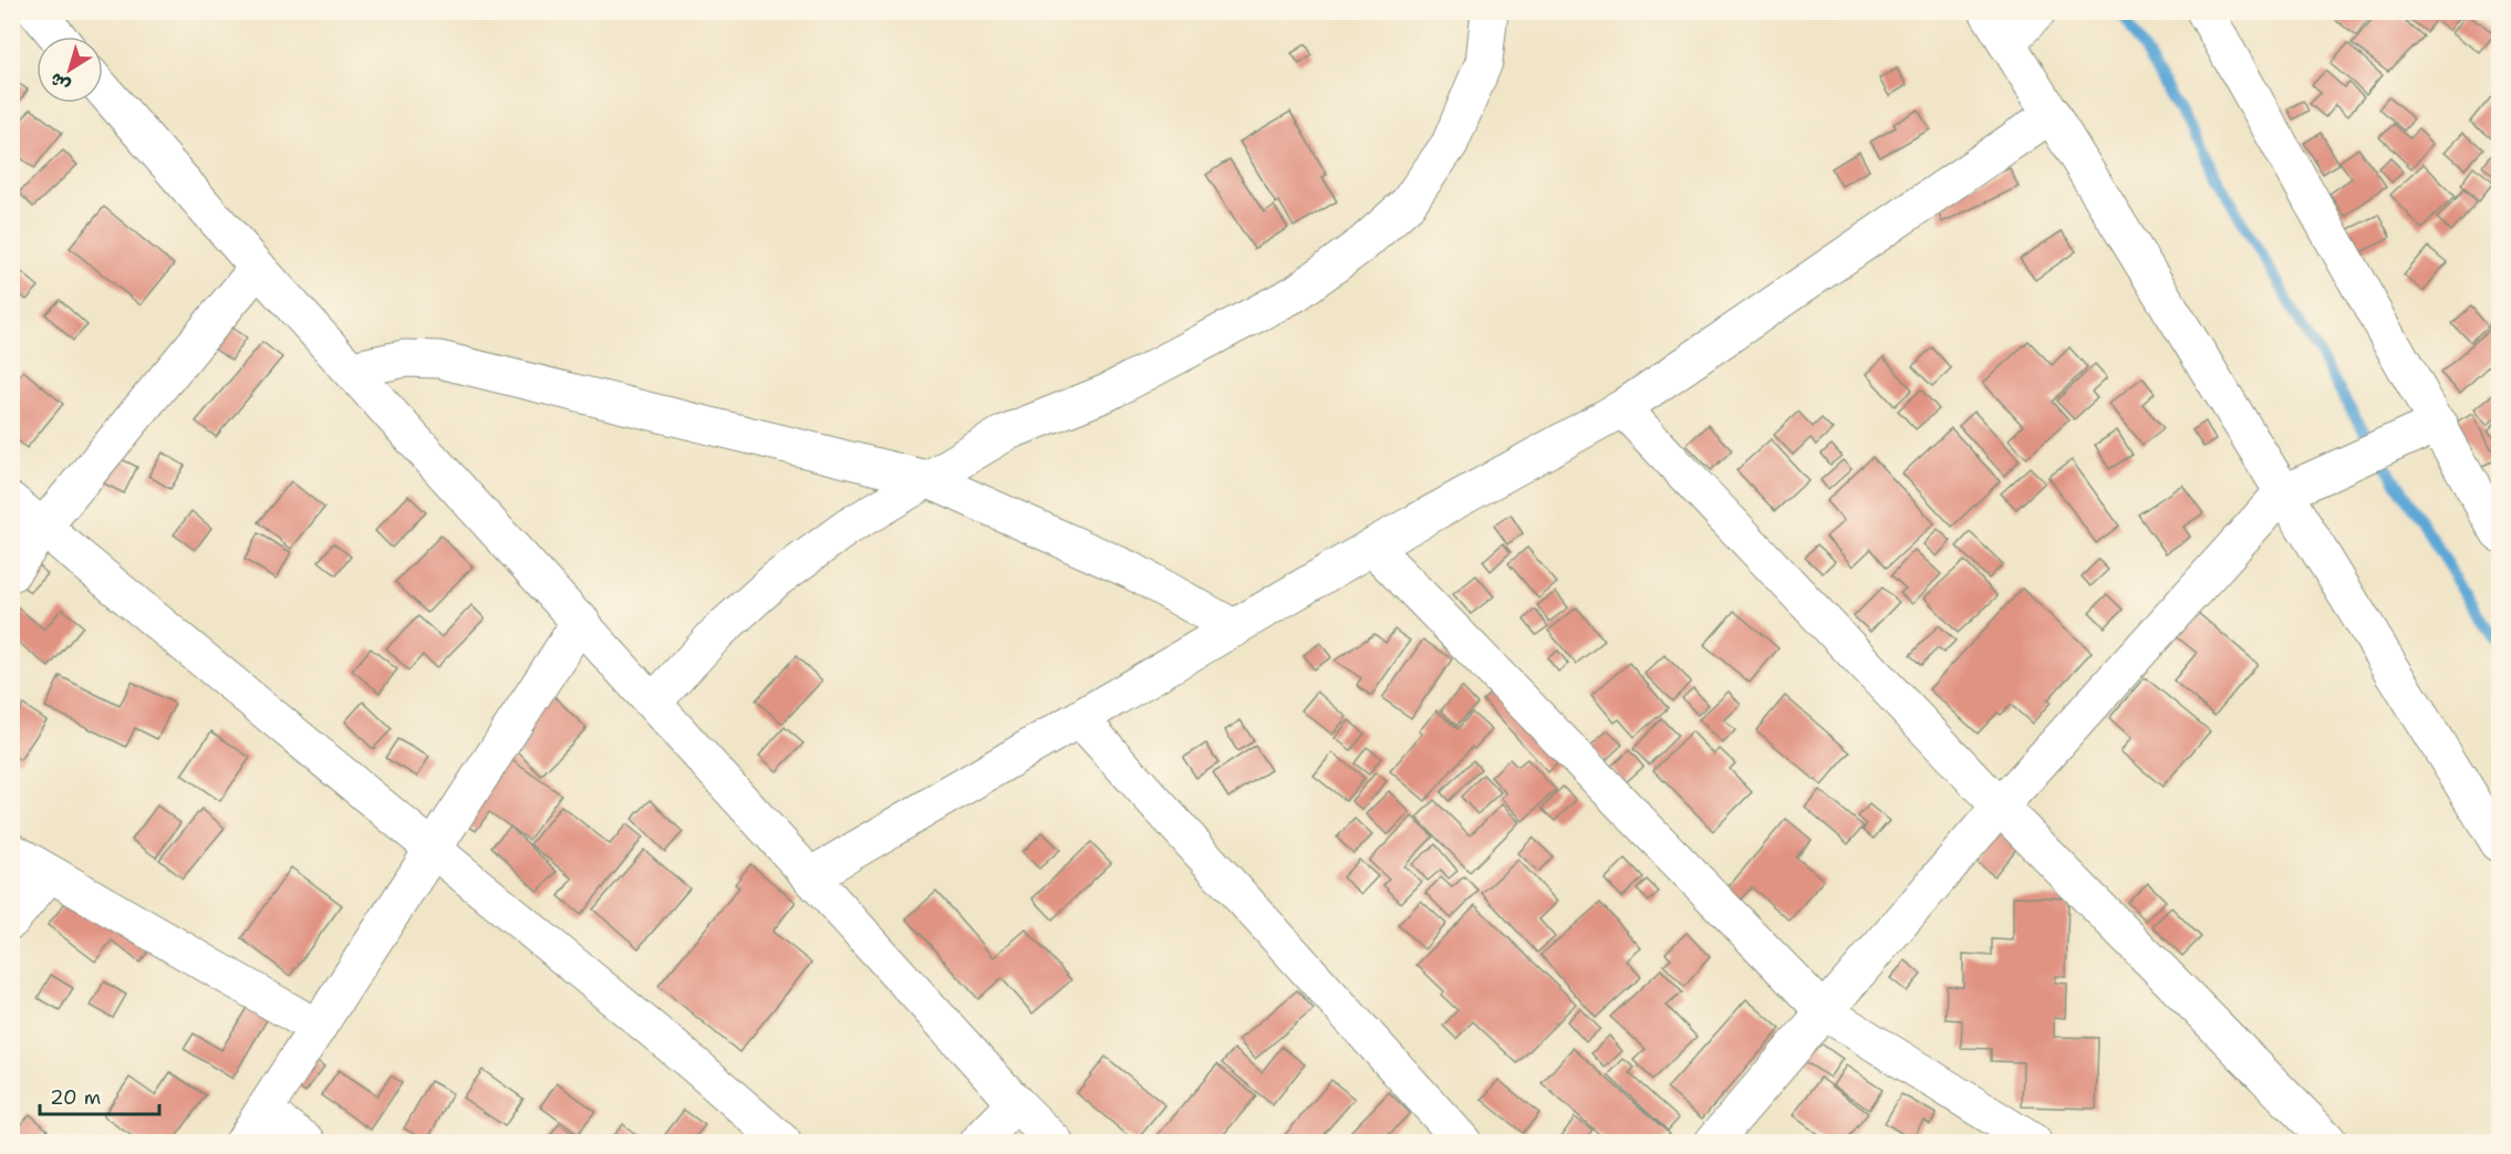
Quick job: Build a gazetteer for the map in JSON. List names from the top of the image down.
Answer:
{
  "scale_bar": "20 m",
  "north": "bottom left"
}
